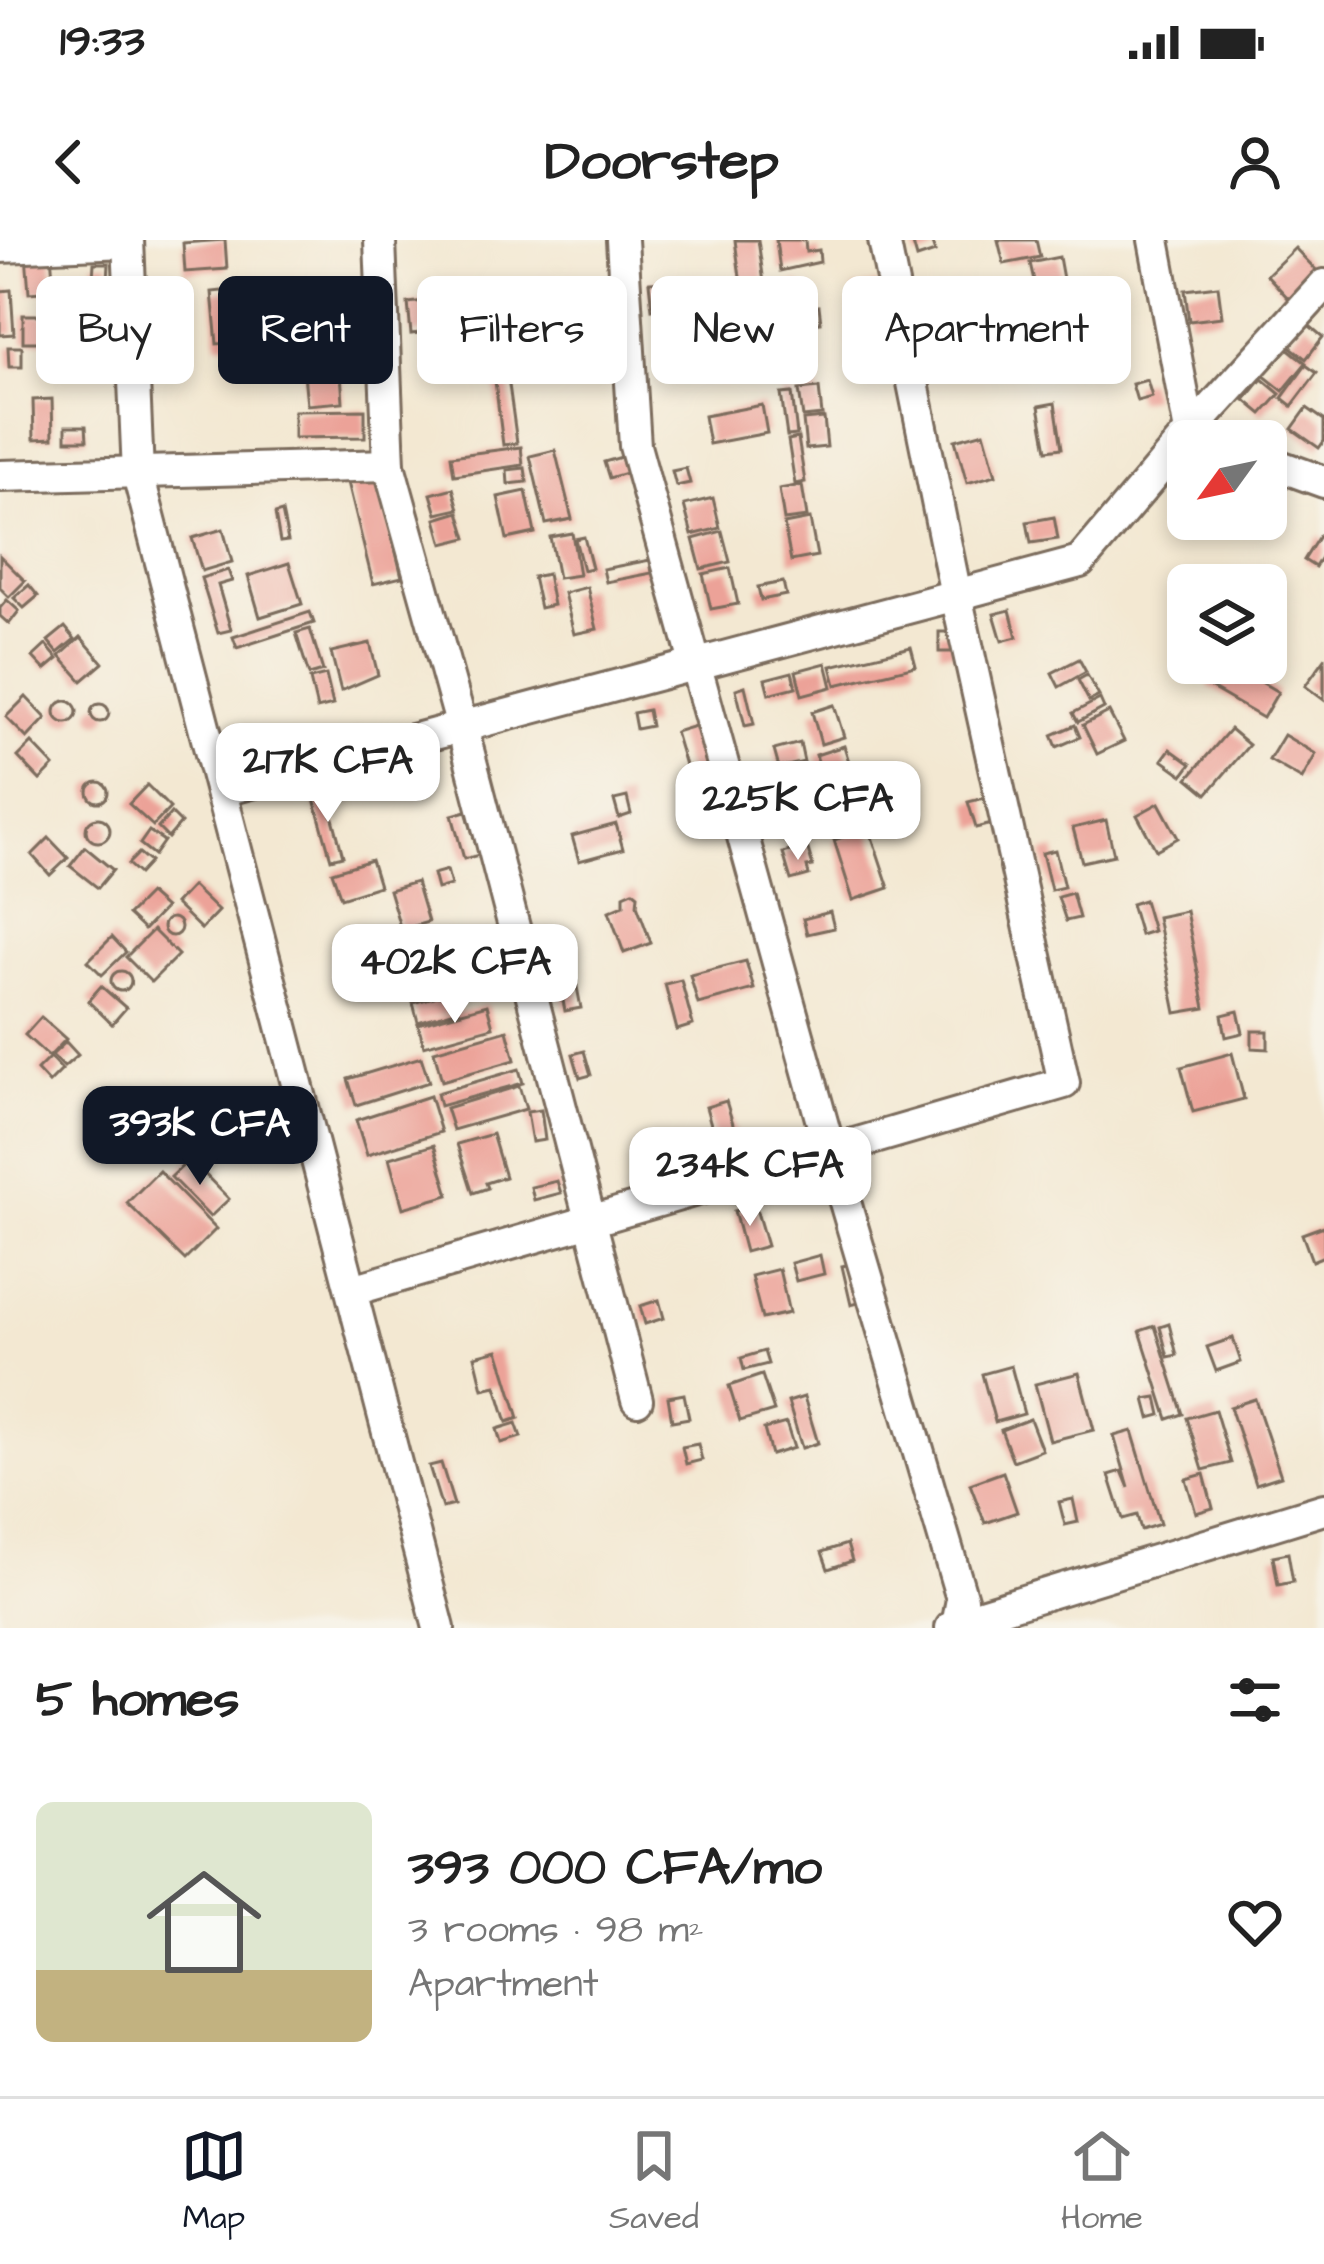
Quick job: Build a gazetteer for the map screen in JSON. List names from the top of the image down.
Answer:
{
  "north": "bottom left",
  "page": {
    "status": "19:33",
    "header": "Doorstep",
    "chip": [
      "Buy",
      "Rent",
      "Filters",
      "New",
      "Apartment"
    ],
    "price": [
      "217K CFA",
      "225K CFA",
      "402K CFA",
      "393K CFA",
      "234K CFA"
    ],
    "heading": "5 homes",
    "list": [
      {
        "name": "393 000 CFA/mo",
        "note": "3 rooms · 98 m² · Apartment"
      }
    ],
    "tabs": ["Map", "Saved", "Home"]
  }
}
